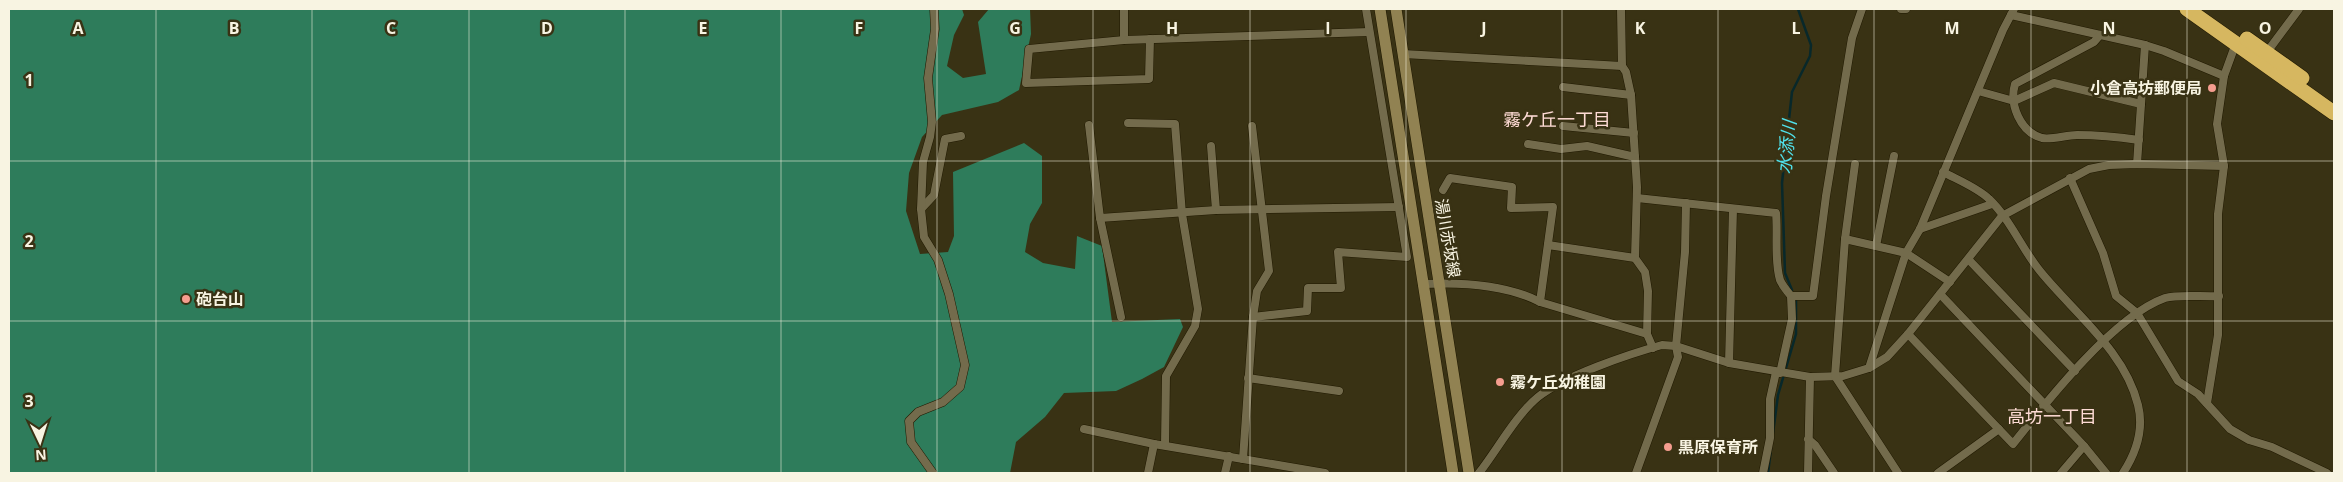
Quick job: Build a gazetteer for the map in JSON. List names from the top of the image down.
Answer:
{
  "streets": {
    "main road": ["湯川赤坂線"]
  },
  "districts": ["霧ケ丘一丁目", "高坊一丁目"],
  "water": ["水添川"],
  "places": [
    "小倉高坊郵便局",
    "砲台山",
    "霧ケ丘幼稚園",
    "黒原保育所"
  ],
  "north": "bottom",
  "grid": {
    "columns": [
      "A",
      "B",
      "C",
      "D",
      "E",
      "F",
      "G",
      "H",
      "I",
      "J",
      "K",
      "L",
      "M",
      "N",
      "O"
    ],
    "rows": ["1", "2", "3"]
  }
}
